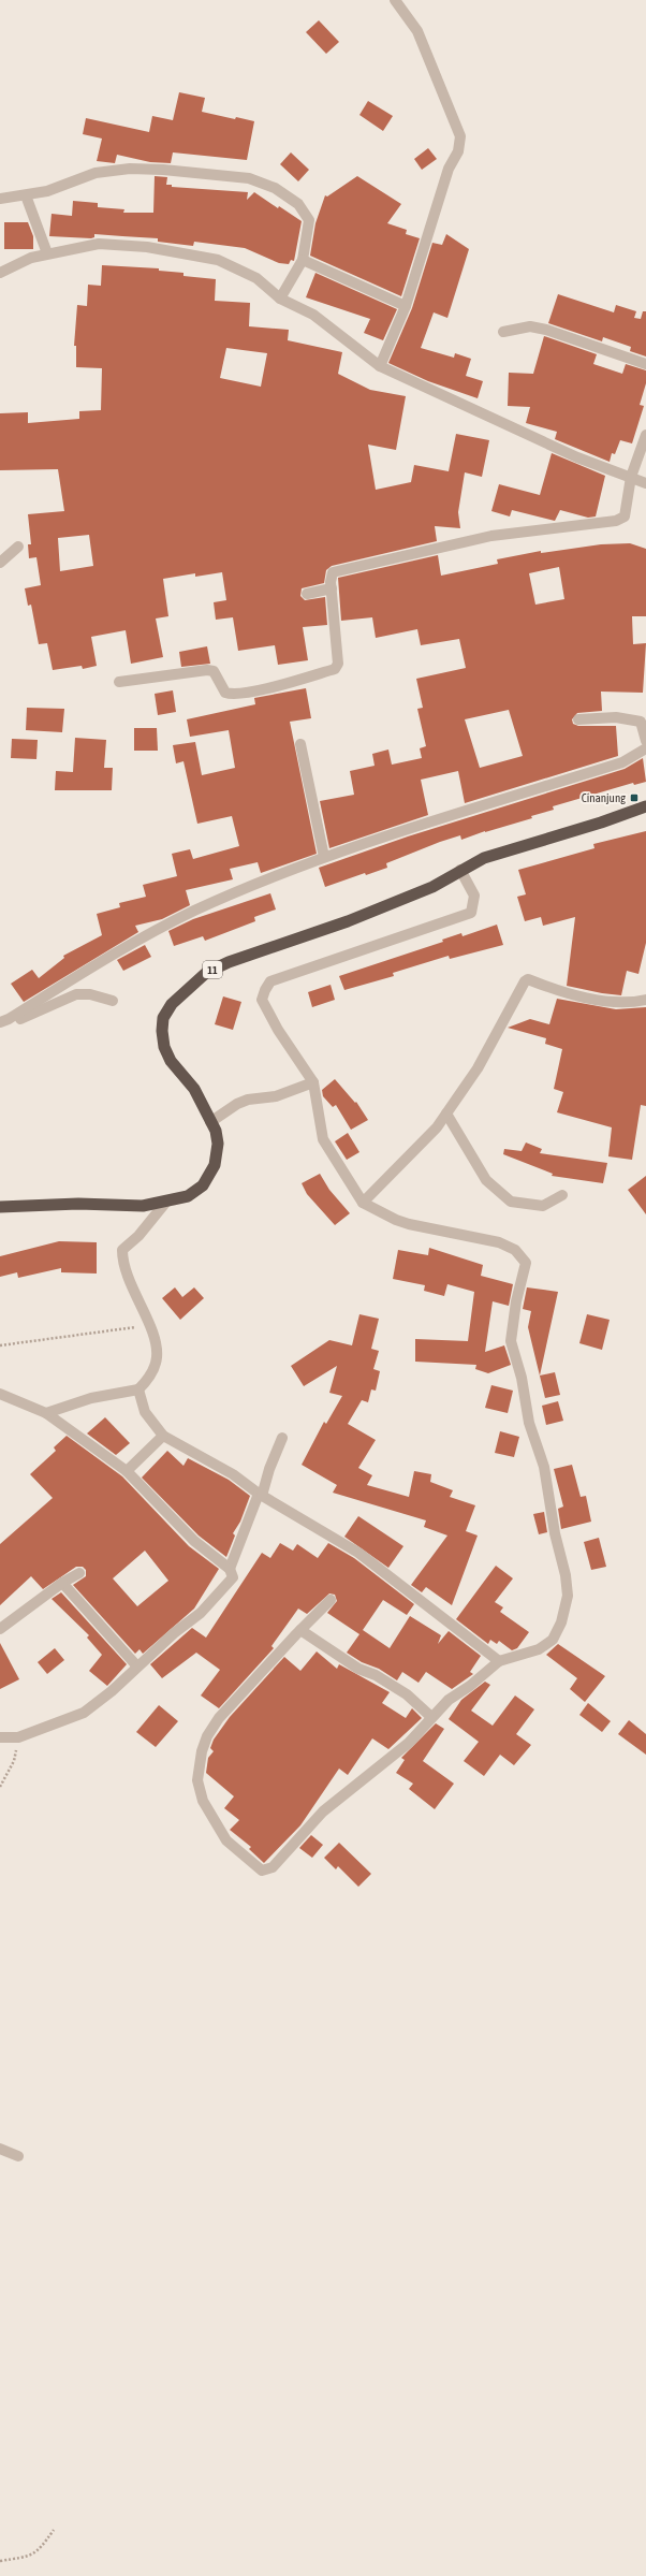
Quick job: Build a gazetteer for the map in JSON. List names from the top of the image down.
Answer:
{
  "streets": {
    "highway": ["11"]
  },
  "places": {
    "transit": ["Cinanjung"]
  }
}
